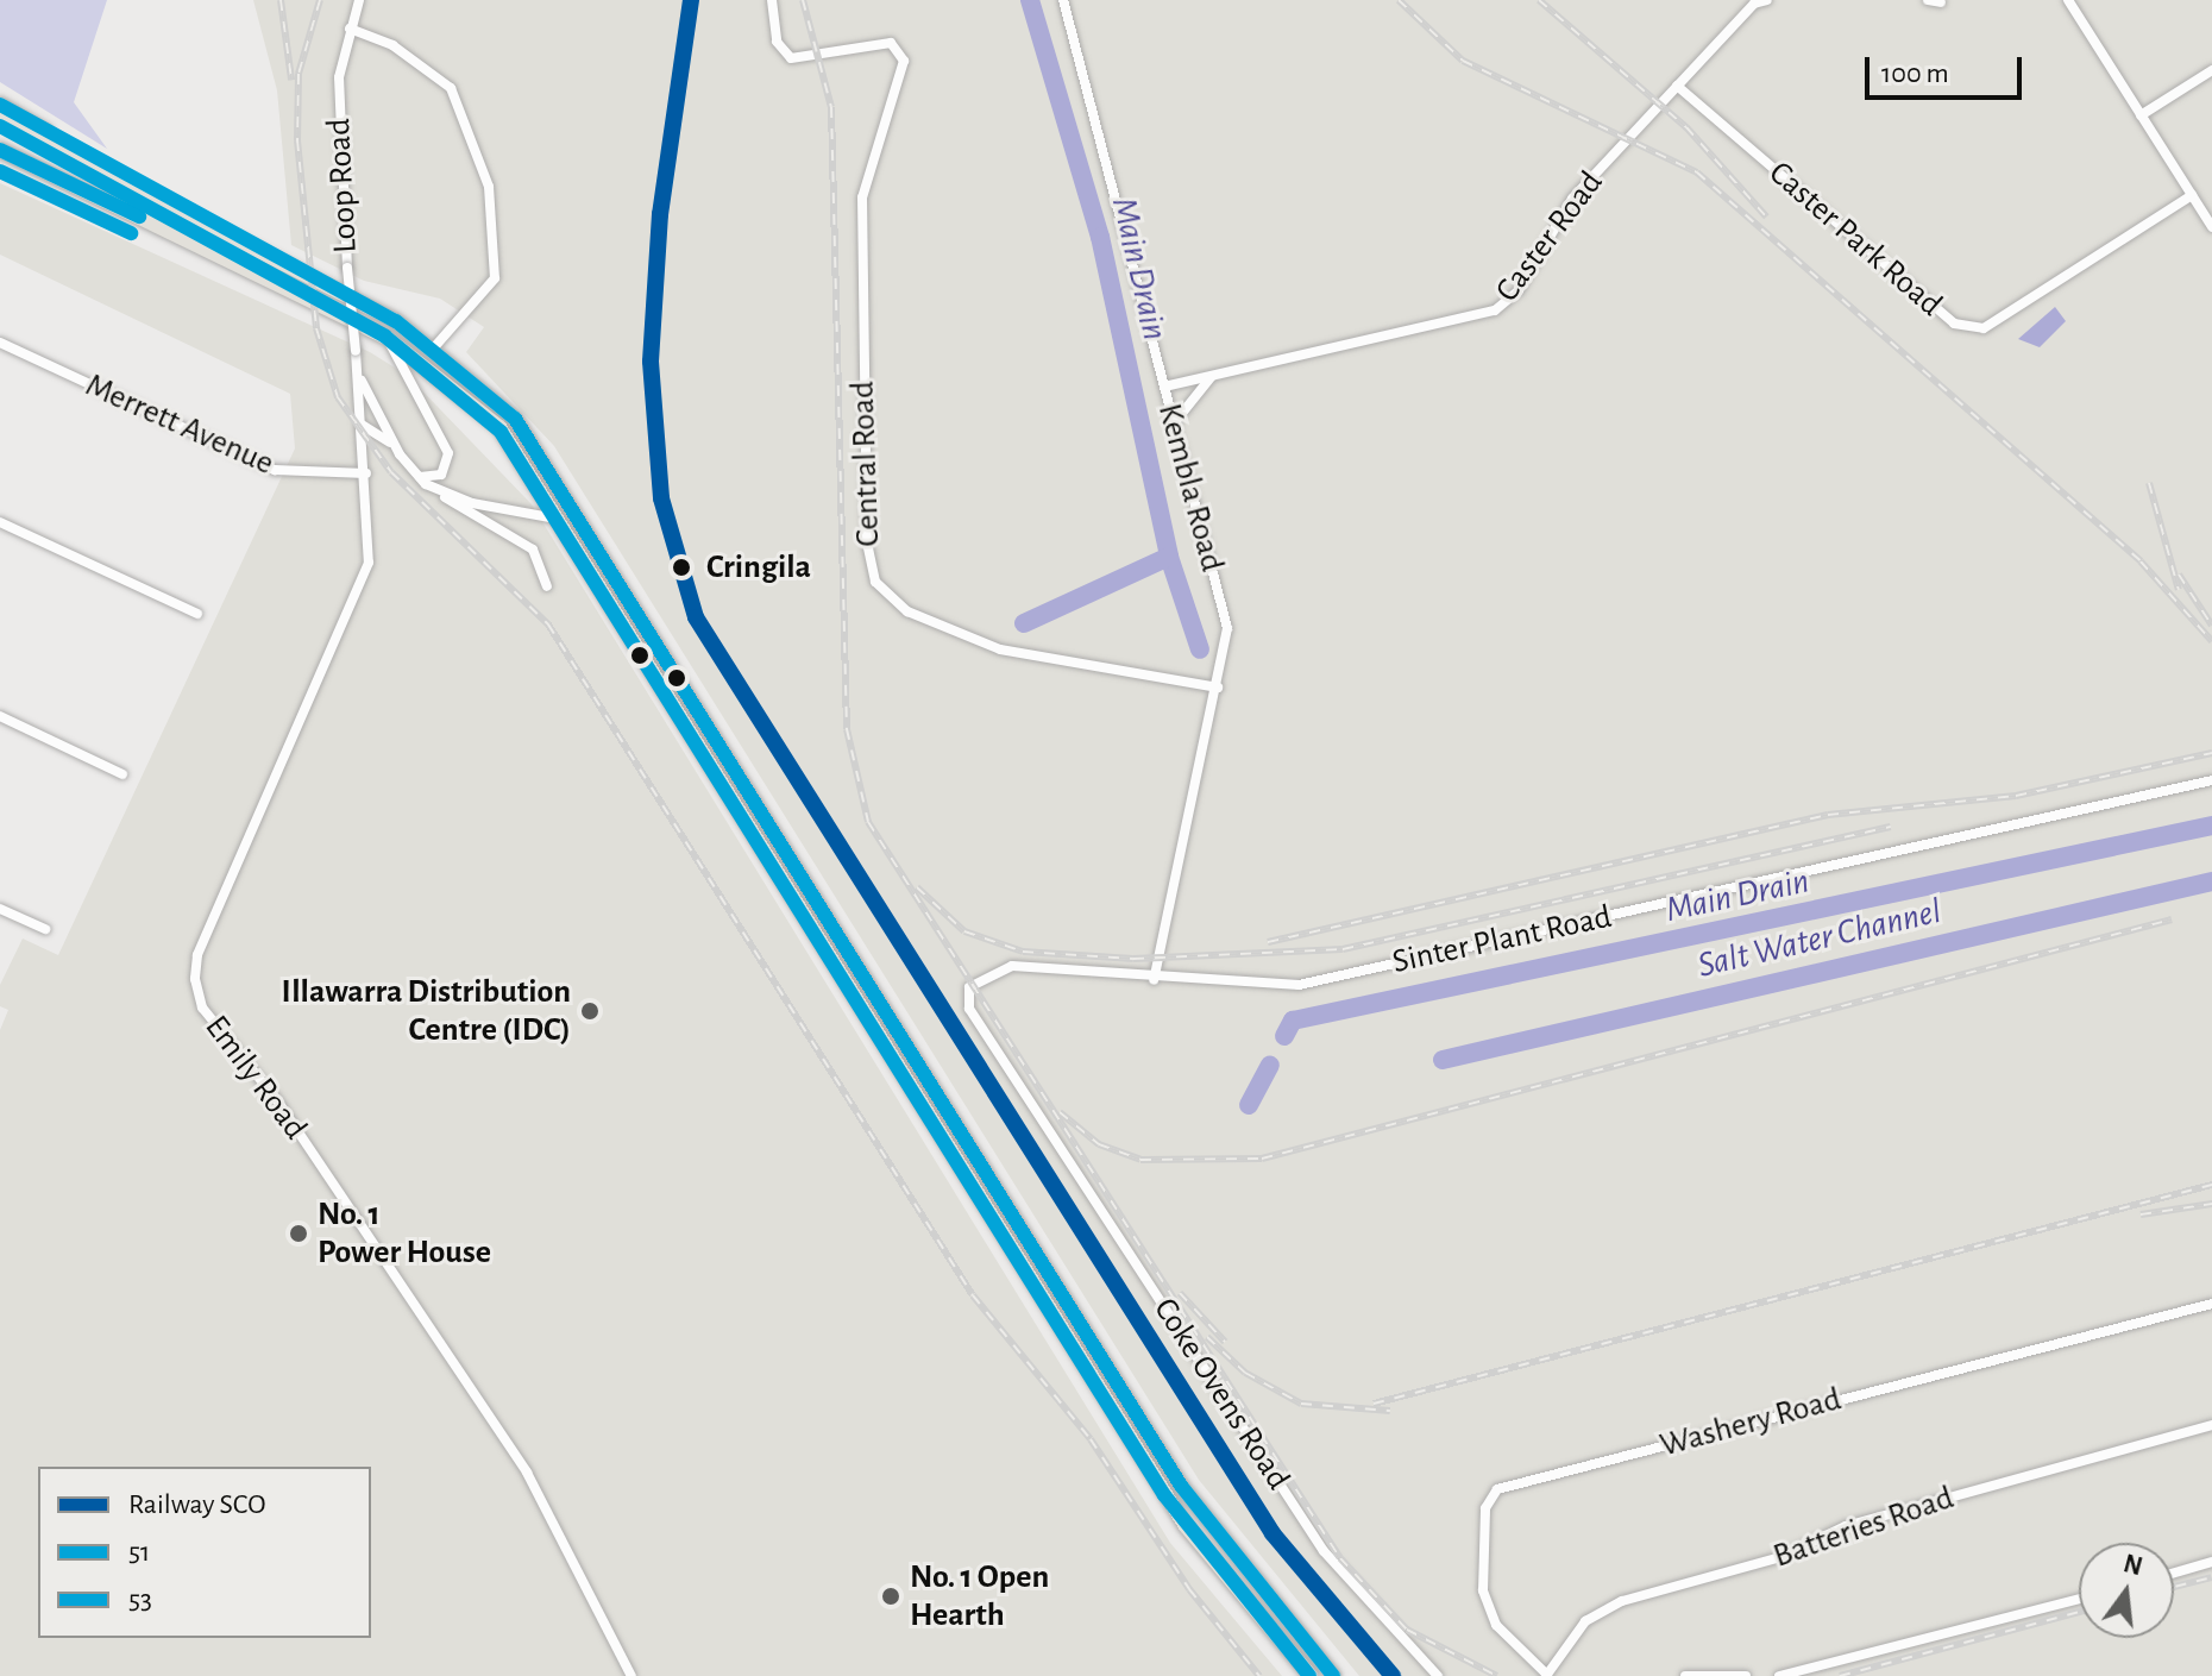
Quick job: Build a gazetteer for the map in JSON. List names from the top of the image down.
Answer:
{
  "streets": {
    "street": [
      "Loop Road",
      "Caster Road",
      "Caster Park Road",
      "Merrett Avenue",
      "Central Road",
      "Kembla Road",
      "Sinter Plant Road",
      "Emily Road",
      "Coke Ovens Road",
      "Washery Road",
      "Batteries Road"
    ]
  },
  "crossings": [
    ["Loop Road", "Emily Road"],
    ["Caster Road", "Caster Park Road"],
    ["Caster Road", "Kembla Road"],
    ["Merrett Avenue", "Emily Road"],
    ["Central Road", "Kembla Road"],
    ["Kembla Road", "Sinter Plant Road"],
    ["Sinter Plant Road", "Coke Ovens Road"],
    ["Washery Road", "Batteries Road"]
  ],
  "water": ["Main Drain", "Salt Water Channel"],
  "places": [
    "Cringila",
    "Illawarra Distribution Centre (IDC)",
    "No. 1 Power House",
    "No. 1 Open Hearth"
  ],
  "lines": ["rail line SCO", "transit line 51", "transit line 53"],
  "legend": ["Railway SCO", "51", "53"],
  "scale_bar": "100 m",
  "north": "top"
}
